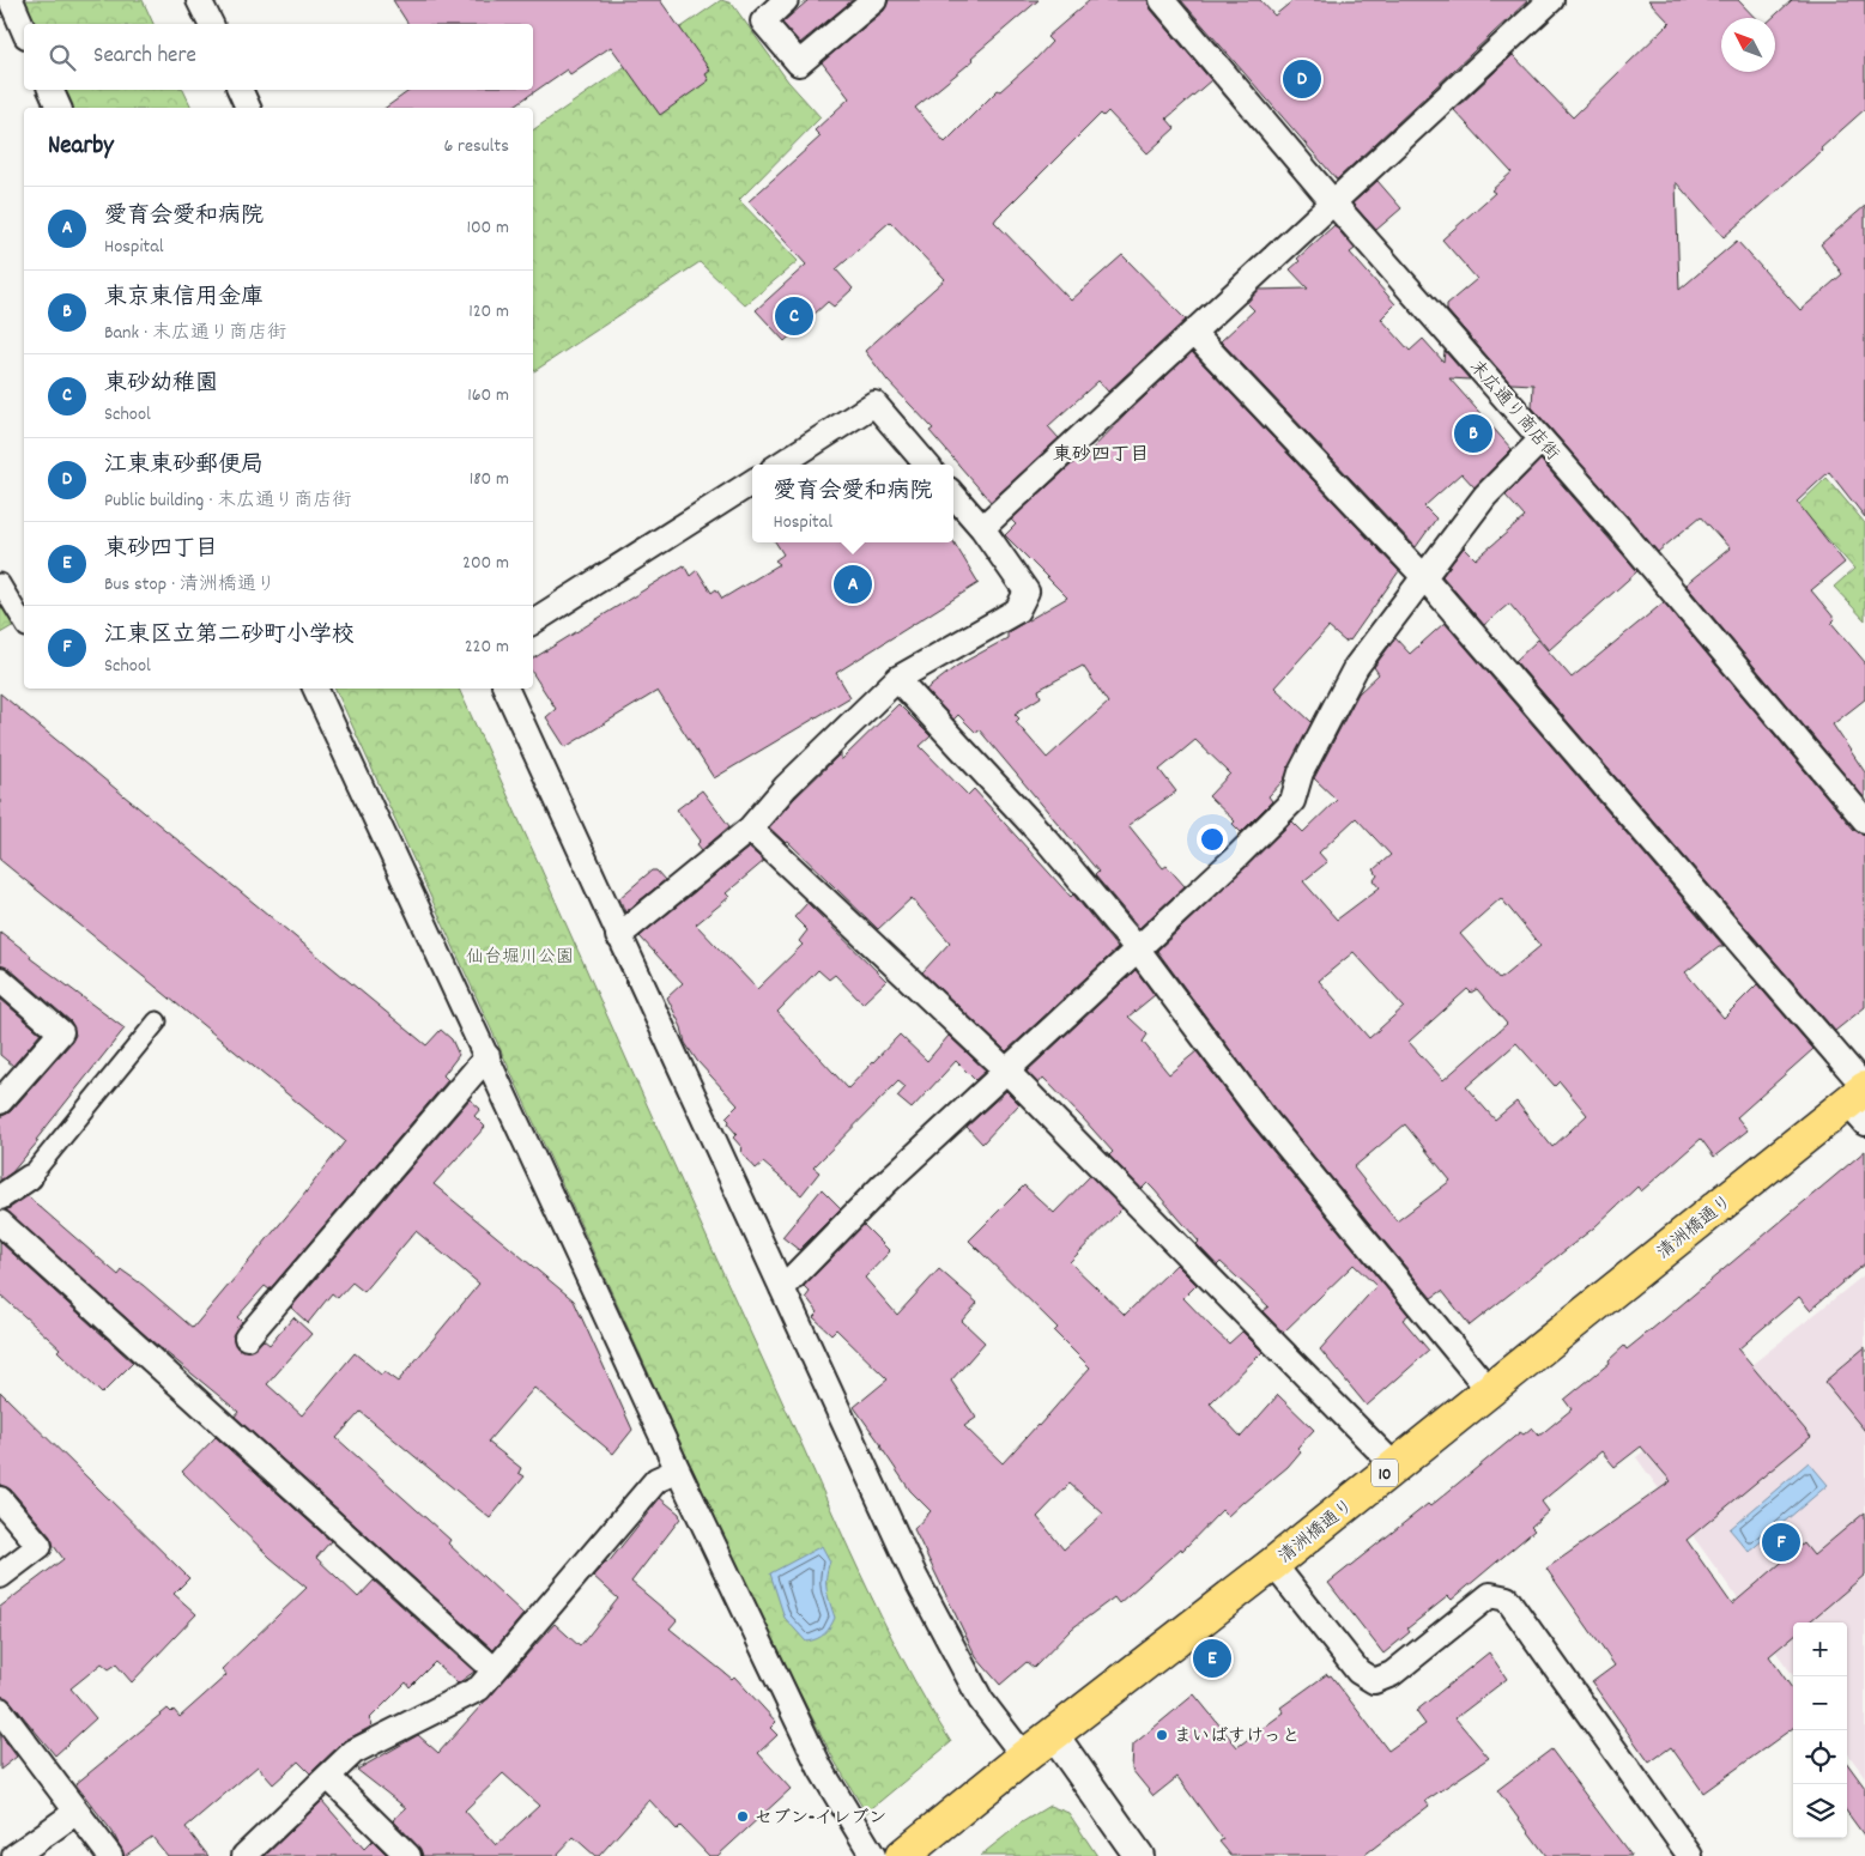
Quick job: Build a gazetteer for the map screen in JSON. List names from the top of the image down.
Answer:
{
  "streets": {
    "main road": ["清洲橋通り", "10"],
    "street": ["末広通り商店街"]
  },
  "districts": ["東砂四丁目"],
  "parks": ["仙台堀川公園"],
  "places": ["まいばすけっと", "セブン-イレブン"],
  "north": "top left",
  "page": {
    "search": "Search here",
    "pins": [
      "D",
      "C",
      "B",
      "A",
      "F",
      "E"
    ],
    "heading": ["Nearby", "6 results"],
    "list": [
      {
        "mark": "A",
        "name": "愛育会愛和病院",
        "note": "Hospital",
        "value": "100 m"
      },
      {
        "mark": "B",
        "name": "東京東信用金庫",
        "note": "Bank · 末広通り商店街",
        "value": "120 m"
      },
      {
        "mark": "C",
        "name": "東砂幼稚園",
        "note": "School",
        "value": "160 m"
      },
      {
        "mark": "D",
        "name": "江東東砂郵便局",
        "note": "Public building · 末広通り商店街",
        "value": "180 m"
      },
      {
        "mark": "E",
        "name": "東砂四丁目",
        "note": "Bus stop · 清洲橋通り",
        "value": "200 m"
      },
      {
        "mark": "F",
        "name": "江東区立第二砂町小学校",
        "note": "School",
        "value": "220 m"
      }
    ],
    "popup": ["愛育会愛和病院", "Hospital"],
    "map_buttons": ["+", "−"]
  }
}
